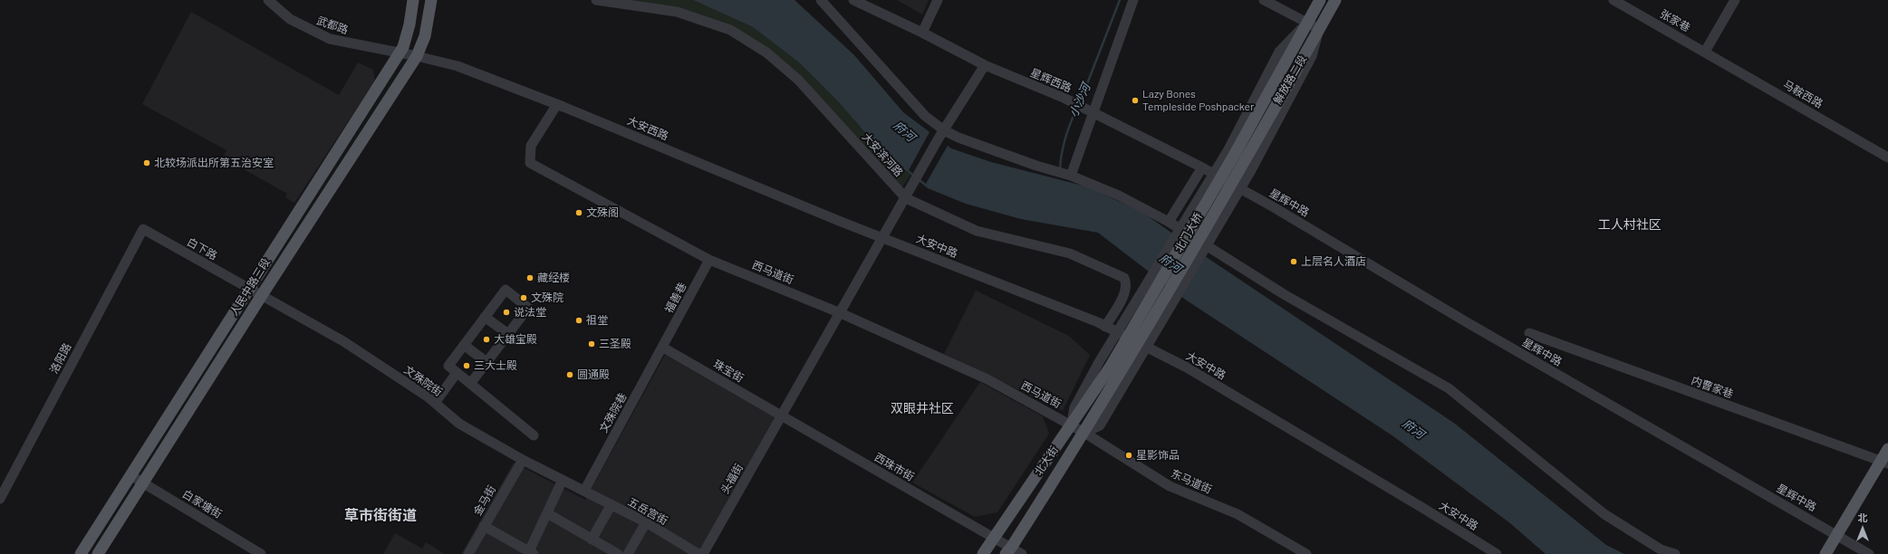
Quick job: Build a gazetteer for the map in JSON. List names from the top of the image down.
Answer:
{
  "streets": {
    "main road": [
      "解放路二段",
      "北门大桥",
      "人民中路三段",
      "北大街"
    ],
    "street": [
      "张家巷",
      "武都路",
      "星辉西路",
      "马鞍西路",
      "大安西路",
      "大安滨河路",
      "星辉中路",
      "大安中路",
      "白下路",
      "西马道街",
      "福善巷",
      "洛阳路",
      "珠宝街",
      "文殊院街",
      "内曹家巷",
      "文殊院巷",
      "西珠市街",
      "头福街",
      "东马道街",
      "金马街",
      "白家塘街",
      "五岳宫街"
    ]
  },
  "crossings": [
    ["张家巷", "马鞍西路"],
    ["武都路", "大安西路"],
    ["武都路", "人民中路三段"],
    ["解放路二段", "北门大桥"],
    ["星辉西路", "星辉中路"],
    ["星辉西路", "头福街"],
    ["大安西路", "大安中路"],
    ["大安西路", "西马道街"],
    ["大安西路", "人民中路三段"],
    ["大安西路", "头福街"],
    ["大安滨河路", "大安中路"],
    ["大安滨河路", "头福街"],
    ["北门大桥", "北大街"],
    ["大安中路", "头福街"],
    ["白下路", "人民中路三段"],
    ["白下路", "洛阳路"],
    ["白下路", "文殊院街"],
    ["西马道街", "福善巷"],
    ["西马道街", "北大街"],
    ["西马道街", "头福街"],
    ["西马道街", "东马道街"],
    ["人民中路三段", "文殊院街"],
    ["人民中路三段", "白家塘街"],
    ["福善巷", "珠宝街"],
    ["福善巷", "文殊院巷"],
    ["珠宝街", "文殊院巷"],
    ["珠宝街", "西珠市街"],
    ["珠宝街", "头福街"],
    ["文殊院街", "文殊院巷"],
    ["文殊院街", "金马街"],
    ["文殊院街", "五岳宫街"],
    ["文殊院巷", "五岳宫街"],
    ["北大街", "西珠市街"],
    ["北大街", "东马道街"],
    ["西珠市街", "头福街"]
  ],
  "districts": ["工人村社区", "双眼井社区", "草市街街道"],
  "water": ["小沙河", "府河"],
  "places": [
    "Lazy Bones Templeside Poshpacker",
    "北较场派出所第五治安室",
    "文殊阁",
    "上层名人酒店",
    "藏经楼",
    "文殊院",
    "说法堂",
    "祖堂",
    "大雄宝殿",
    "三圣殿",
    "三大士殿",
    "圆通殿",
    "星影饰品"
  ],
  "north": "top"
}
